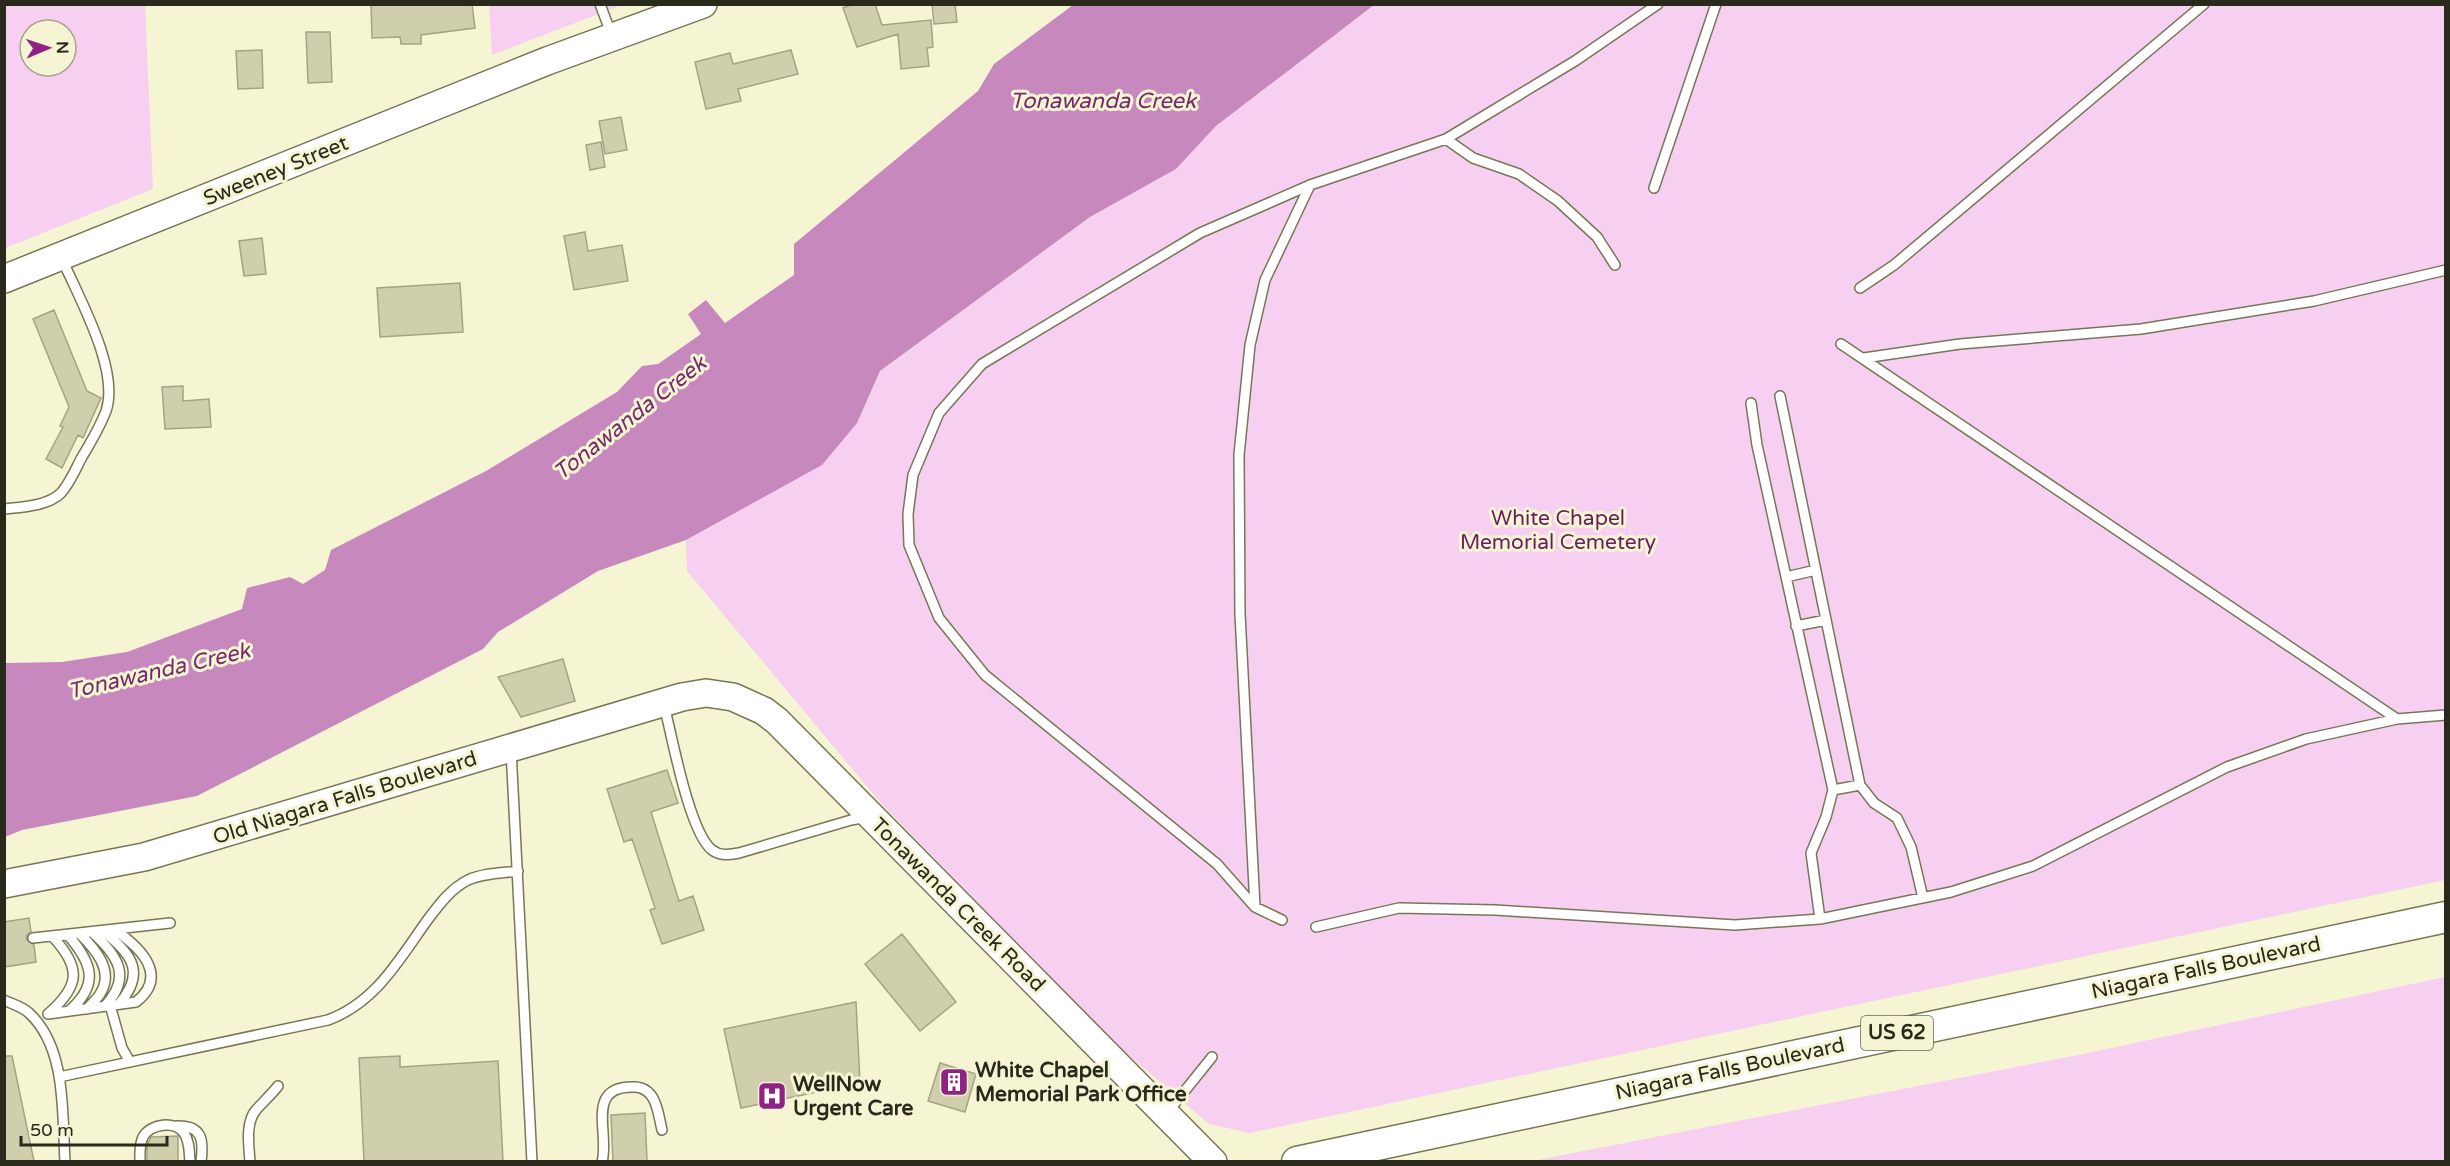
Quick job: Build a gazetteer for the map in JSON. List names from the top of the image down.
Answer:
{
  "streets": {
    "main road": ["Niagara Falls Boulevard", "US 62"],
    "street": ["Sweeney Street", "Old Niagara Falls Boulevard", "Tonawanda Creek Road"]
  },
  "crossings": [
    ["Old Niagara Falls Boulevard", "Tonawanda Creek Road"]
  ],
  "water": ["Tonawanda Creek"],
  "parks": ["White Chapel Memorial Cemetery"],
  "places": {
    "building": ["White Chapel Memorial Park Office"],
    "hospital": ["WellNow Urgent Care"]
  },
  "scale_bar": "50 m",
  "north": "right"
}
